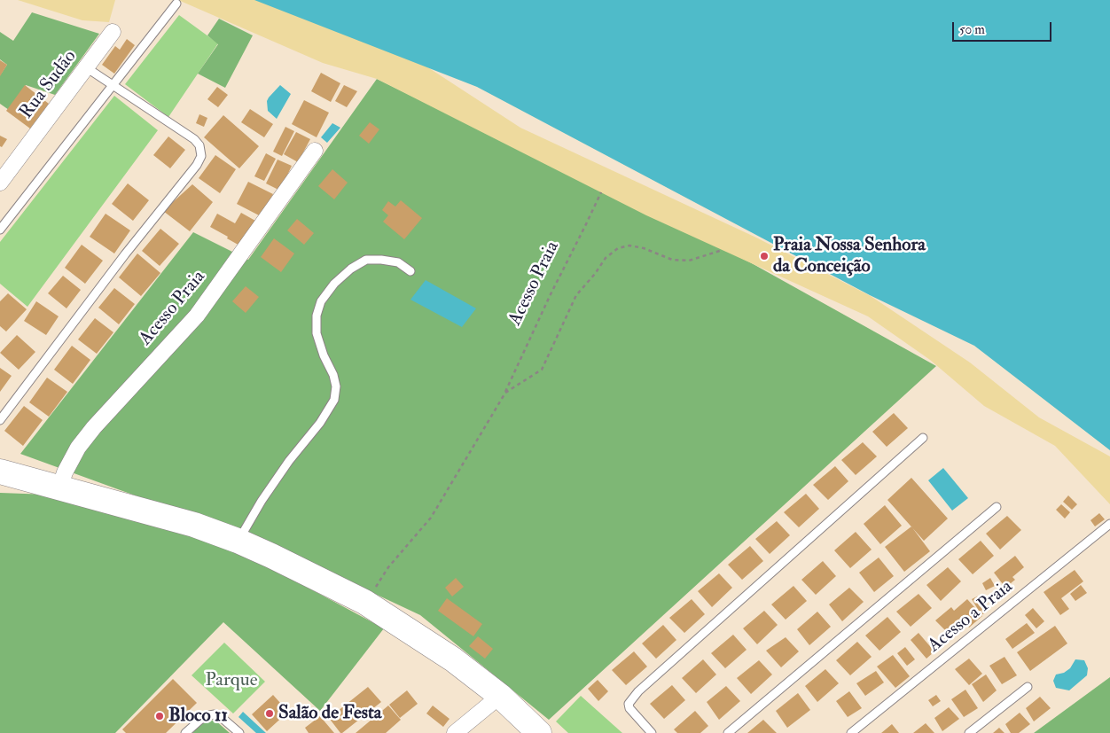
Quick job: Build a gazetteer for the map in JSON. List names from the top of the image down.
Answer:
{
  "streets": {
    "street": ["Rua Sudão", "Acesso Praia"],
    "lane": ["Acesso a Praia"]
  },
  "parks": ["Parque"],
  "places": ["Praia Nossa Senhora da Conceição", "Salão de Festa", "Bloco 11"],
  "scale_bar": "50 m"
}
